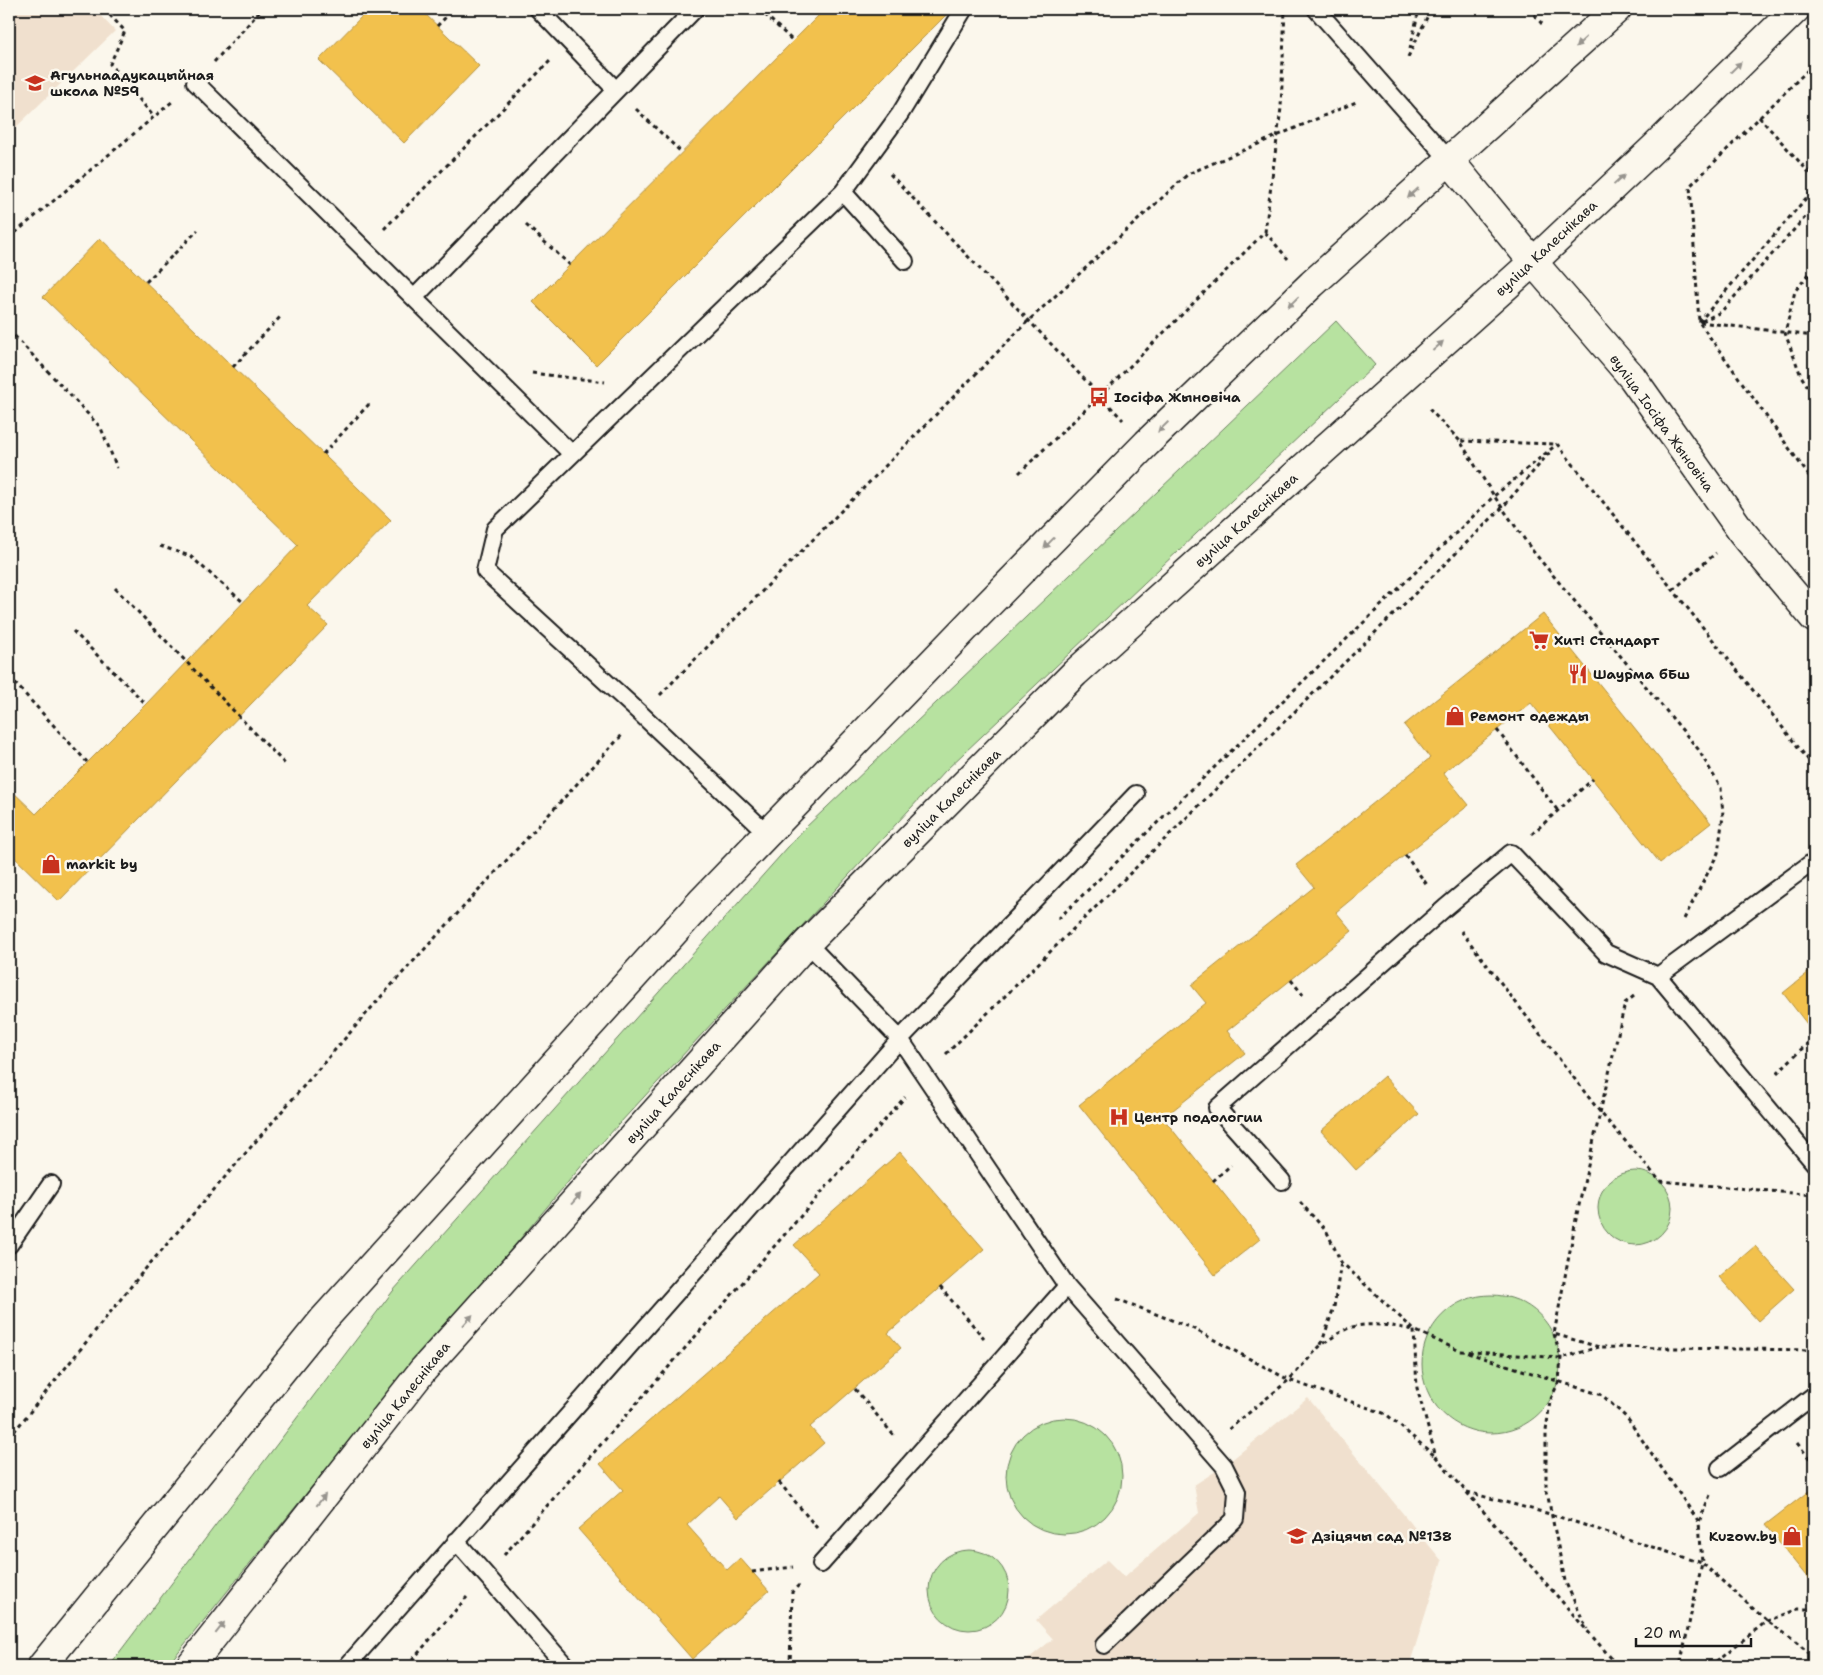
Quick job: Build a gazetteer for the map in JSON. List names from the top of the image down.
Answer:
{
  "streets": {
    "main road": ["вуліца Калеснікава", "вуліца Іосіфа Жыновіча"]
  },
  "crossings": [
    ["вуліца Калеснікава", "вуліца Іосіфа Жыновіча"]
  ],
  "places": {
    "school or university": ["Агульнаадукацыйная школа №59", "Дзіцячы сад №138"],
    "bus stop": ["Іосіфа Жыновіча"],
    "supermarket": ["Хит! Стандарт"],
    "restaurant": ["Шаурма бБш"],
    "shop": ["Ремонт одежды", "markit by", "Kuzow.by"],
    "hospital": ["Центр подологии"]
  },
  "scale_bar": "20 m"
}
